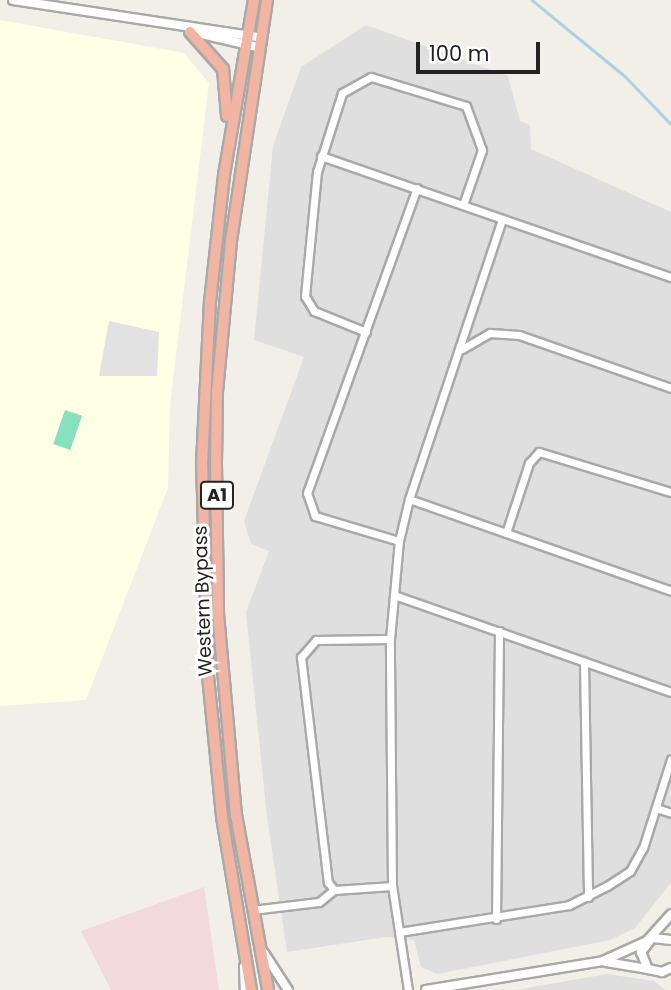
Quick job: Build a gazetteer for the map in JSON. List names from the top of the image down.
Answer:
{
  "streets": {
    "highway": ["A1", "Western Bypass"]
  },
  "scale_bar": "100 m"
}
